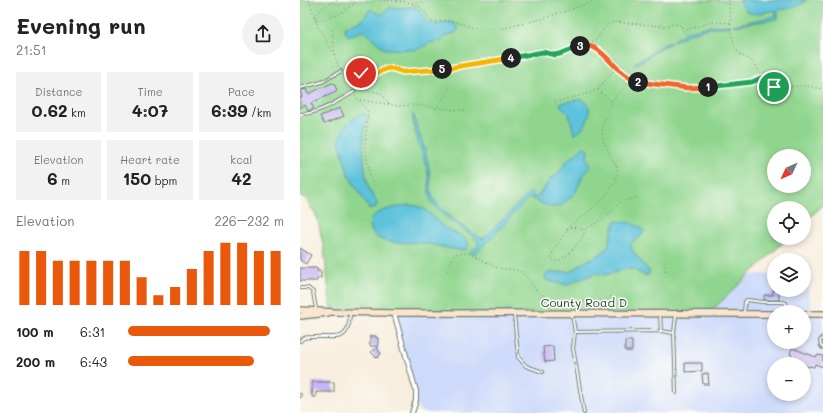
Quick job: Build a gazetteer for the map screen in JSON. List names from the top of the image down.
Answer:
{
  "streets": {
    "main road": ["County Road D"]
  },
  "north": "bottom left",
  "page": {
    "heading": ["Evening run", "21:51"],
    "pins": [
      "3",
      "4",
      "5",
      "2",
      "1"
    ],
    "stats": [
      ["Distance", "0.62 km"],
      ["Time", "4:07"],
      ["Pace", "6:39 /km"],
      ["Elevation", "6 m"],
      ["Heart rate", "150 bpm"],
      ["kcal", "42"]
    ],
    "map_buttons": ["+", "−"],
    "chart": ["Elevation", "226–232 m"],
    "list": [
      {
        "name": "100 m",
        "note": "6:31"
      },
      {
        "name": "200 m",
        "note": "6:43"
      }
    ]
  }
}
